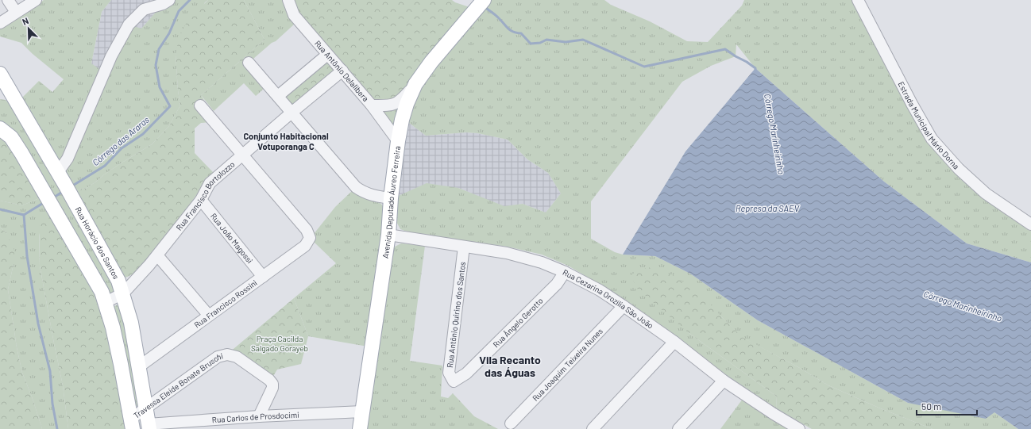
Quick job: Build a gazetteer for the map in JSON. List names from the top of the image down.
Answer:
{
  "streets": {
    "main road": ["Avenida Deputado Áureo Ferreira", "Rua Horácio dos Santos"],
    "street": [
      "Rua Antônio Delalibera",
      "Estrada Municipal Mário Dorna",
      "Rua Francisco Bortolozzo",
      "Rua João Magossi",
      "Rua Cezarina Orozília São João",
      "Rua Francisco Rossini",
      "Rua Antônio Quirino dos Santos",
      "Rua Ângelo Gerotto",
      "Rua Joaquim Teixeira Nunes",
      "Travessa Eleide Bonate Bruschi",
      "Rua Carlos de Prosdocimi"
    ]
  },
  "crossings": [
    ["Rua Antônio Delalibera", "Rua Francisco Bortolozzo"],
    ["Rua Antônio Delalibera", "Avenida Deputado Áureo Ferreira"],
    ["Rua Francisco Bortolozzo", "Rua João Magossi"],
    ["Rua Francisco Bortolozzo", "Rua Horácio dos Santos"],
    ["Rua Francisco Bortolozzo", "Rua Francisco Rossini"],
    ["Avenida Deputado Áureo Ferreira", "Rua Cezarina Orozília São João"],
    ["Avenida Deputado Áureo Ferreira", "Rua Carlos de Prosdocimi"],
    ["Rua João Magossi", "Rua Francisco Rossini"],
    ["Rua Horácio dos Santos", "Rua Francisco Rossini"],
    ["Rua Horácio dos Santos", "Travessa Eleide Bonate Bruschi"],
    ["Rua Horácio dos Santos", "Rua Carlos de Prosdocimi"],
    ["Rua Cezarina Orozília São João", "Rua Antônio Quirino dos Santos"],
    ["Rua Cezarina Orozília São João", "Rua Ângelo Gerotto"],
    ["Rua Cezarina Orozília São João", "Rua Joaquim Teixeira Nunes"],
    ["Rua Antônio Quirino dos Santos", "Rua Ângelo Gerotto"],
    ["Travessa Eleide Bonate Bruschi", "Rua Carlos de Prosdocimi"]
  ],
  "districts": ["Conjunto Habitacional Votuporanga C", "Vila Recanto das Águas"],
  "water": ["Córrego Marinheirinho", "Córrego das Araras", "Represa da SAEV"],
  "parks": ["Praça Cacilda Salgado Gorayeb"],
  "scale_bar": "50 m",
  "north": "top left"
}
